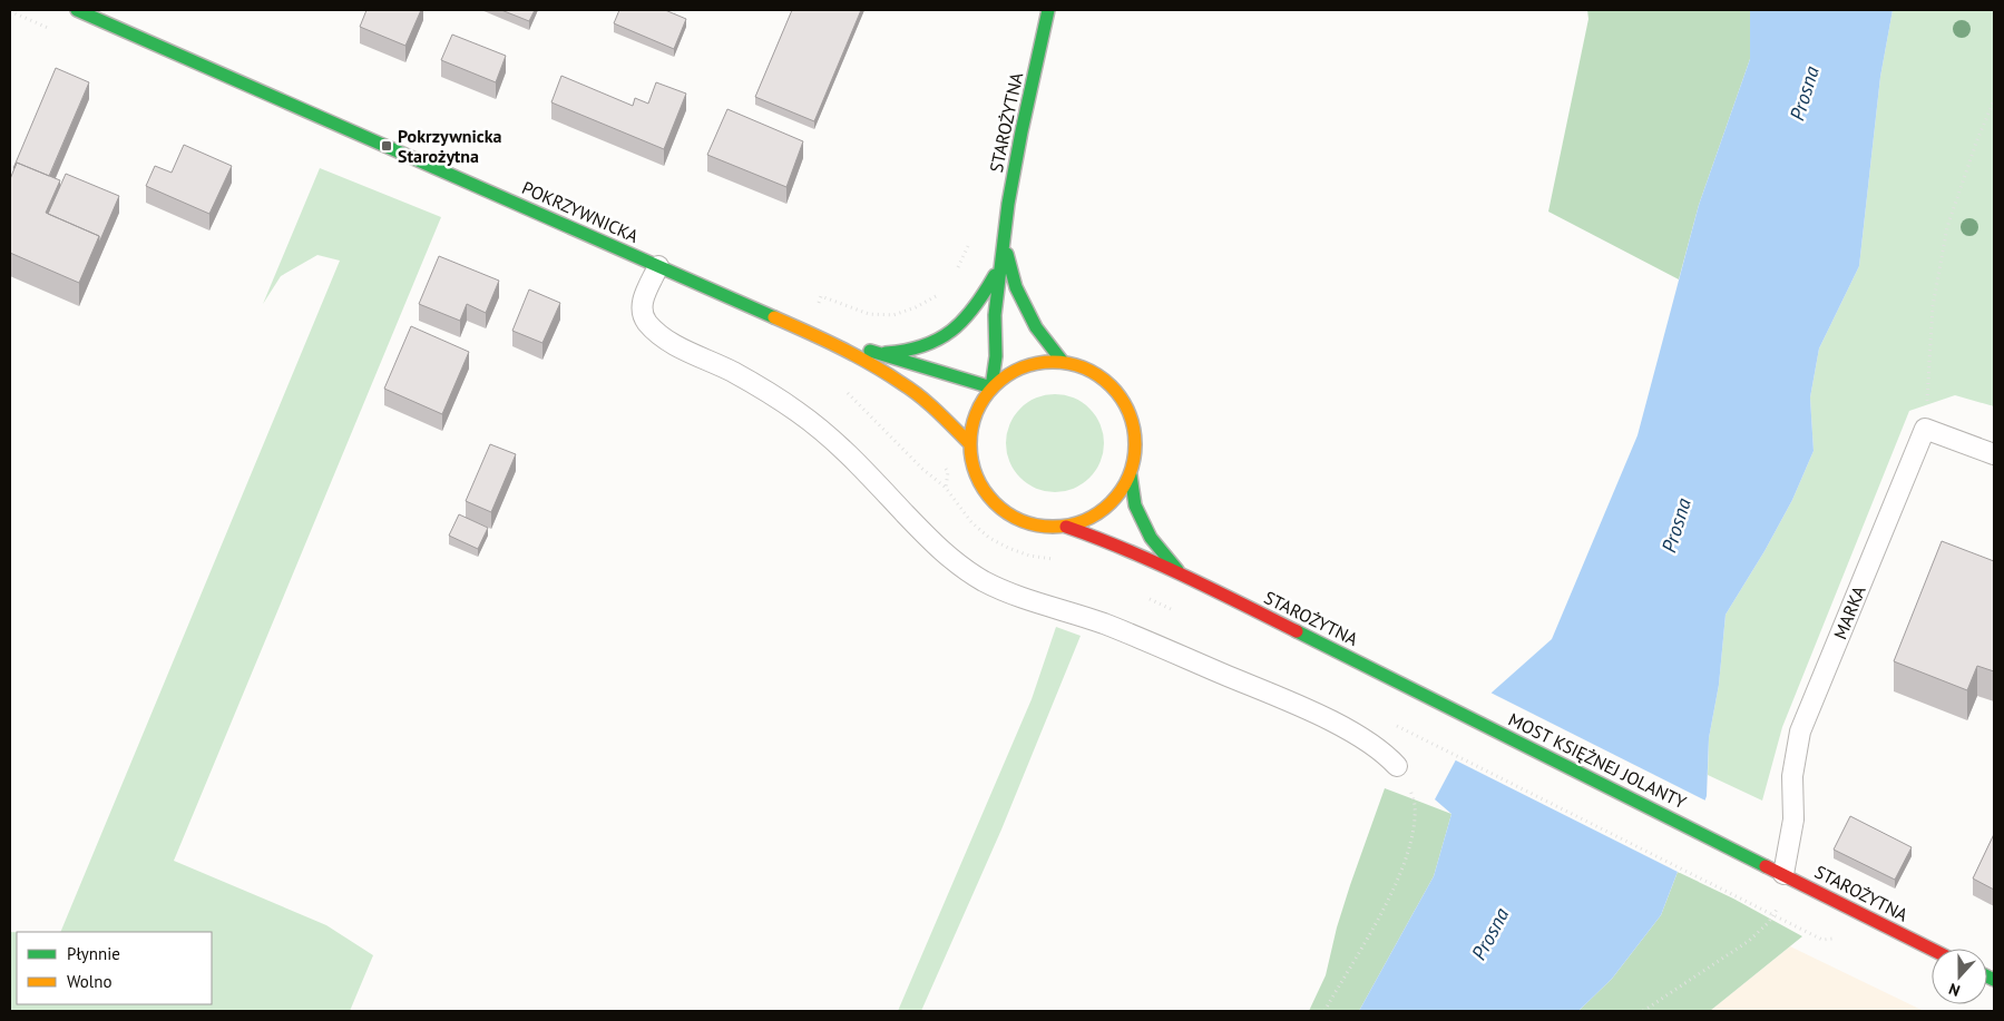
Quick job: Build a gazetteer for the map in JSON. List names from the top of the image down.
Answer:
{
  "streets": {
    "street": ["STAROŻYTNA", "POKRZYWNICKA", "MOST KSIĘŻNEJ JOLANTY"],
    "lane": ["MARKA"]
  },
  "crossings": [
    ["STAROŻYTNA", "POKRZYWNICKA"],
    ["STAROŻYTNA", "MARKA"],
    ["STAROŻYTNA", "MOST KSIĘŻNEJ JOLANTY"]
  ],
  "water": ["Prosna"],
  "places": {
    "transit": ["Pokrzywnicka Starożytna"]
  },
  "legend": ["Płynnie", "Wolno"],
  "north": "bottom"
}
